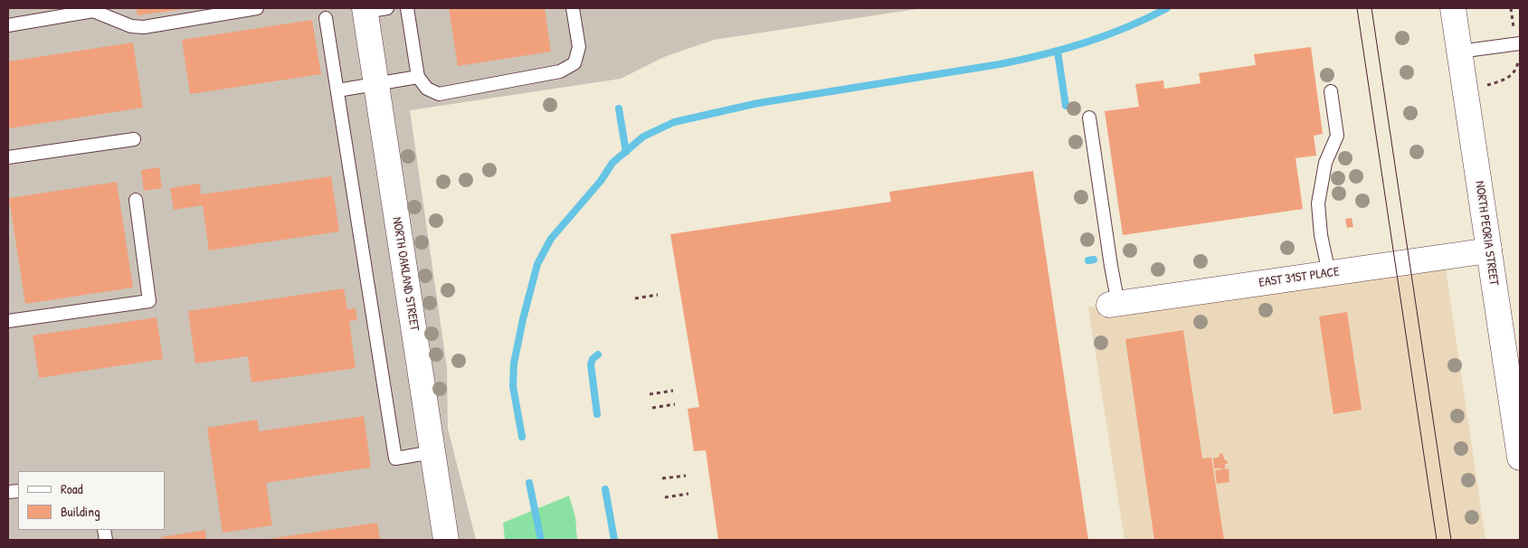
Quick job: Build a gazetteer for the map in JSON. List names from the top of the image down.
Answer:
{
  "streets": {
    "street": ["NORTH PEORIA STREET", "NORTH OAKLAND STREET", "EAST 31ST PLACE"]
  },
  "crossings": [
    ["NORTH PEORIA STREET", "EAST 31ST PLACE"]
  ],
  "legend": ["Road", "Building"]
}
